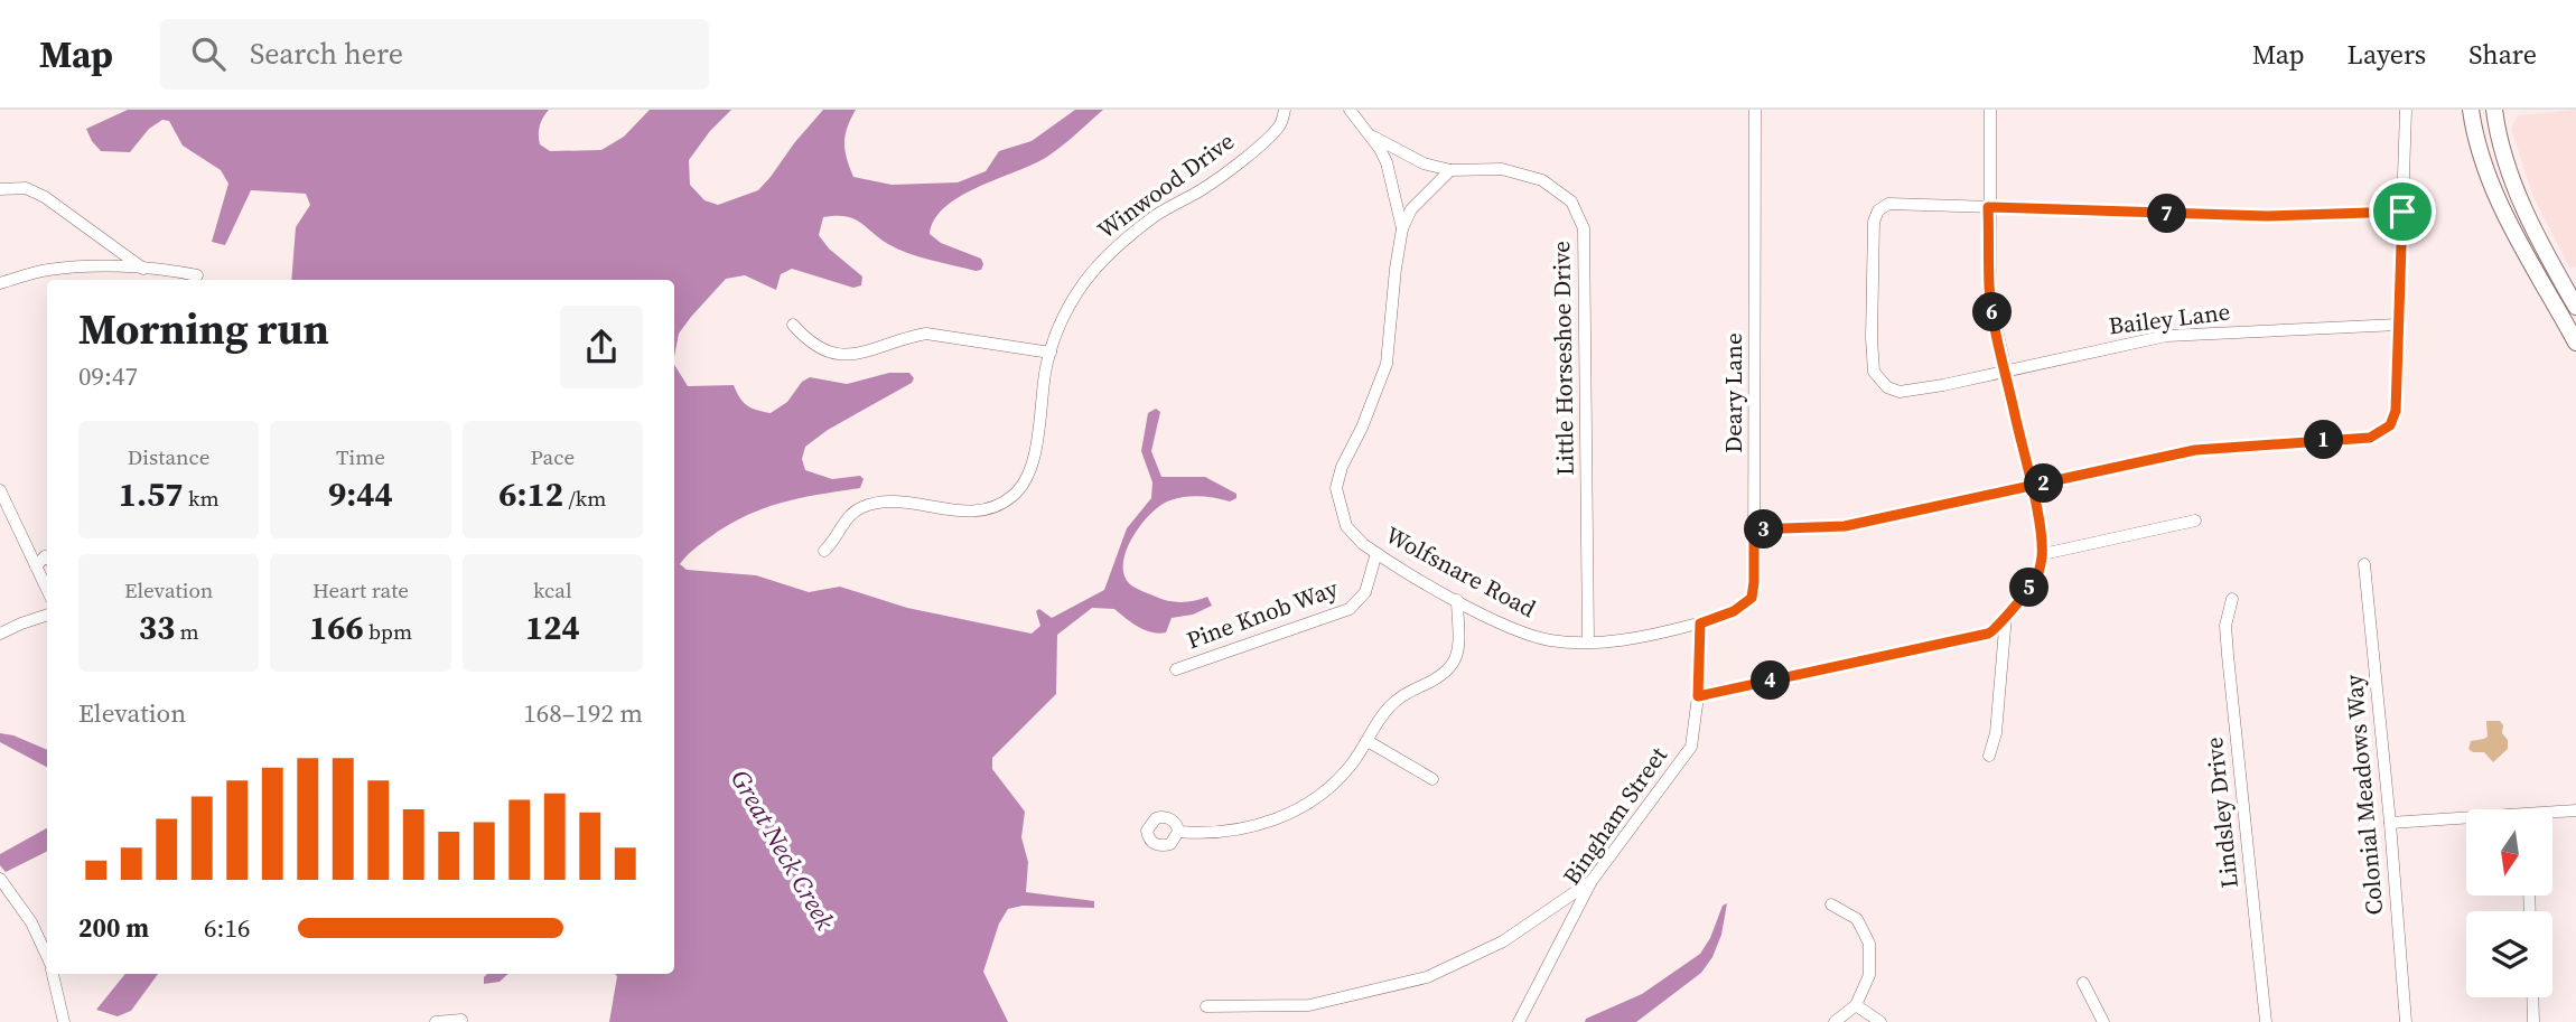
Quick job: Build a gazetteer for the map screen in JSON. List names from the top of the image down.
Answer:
{
  "streets": {
    "street": [
      "Winwood Drive",
      "Bailey Lane",
      "Little Horseshoe Drive",
      "Deary Lane",
      "Wolfsnare Road",
      "Pine Knob Way",
      "Colonial Meadows Way",
      "Lindsley Drive",
      "Bingham Street"
    ]
  },
  "crossings": [
    ["Little Horseshoe Drive", "Wolfsnare Road"],
    ["Deary Lane", "Wolfsnare Road"],
    ["Wolfsnare Road", "Pine Knob Way"],
    ["Wolfsnare Road", "Bingham Street"]
  ],
  "water": ["Great Neck Creek"],
  "north": "bottom",
  "page": {
    "header": "Map",
    "search": "Search here",
    "nav": ["Map", "Layers", "Share"],
    "pins": [
      "7",
      "6",
      "1",
      "2",
      "3",
      "5",
      "4"
    ],
    "heading": ["Morning run", "09:47"],
    "stats": [
      ["Distance", "1.57 km"],
      ["Time", "9:44"],
      ["Pace", "6:12 /km"],
      ["Elevation", "33 m"],
      ["Heart rate", "166 bpm"],
      ["kcal", "124"]
    ],
    "chart": ["Elevation", "168–192 m"],
    "list": [
      {
        "name": "200 m",
        "note": "6:16"
      }
    ]
  }
}
